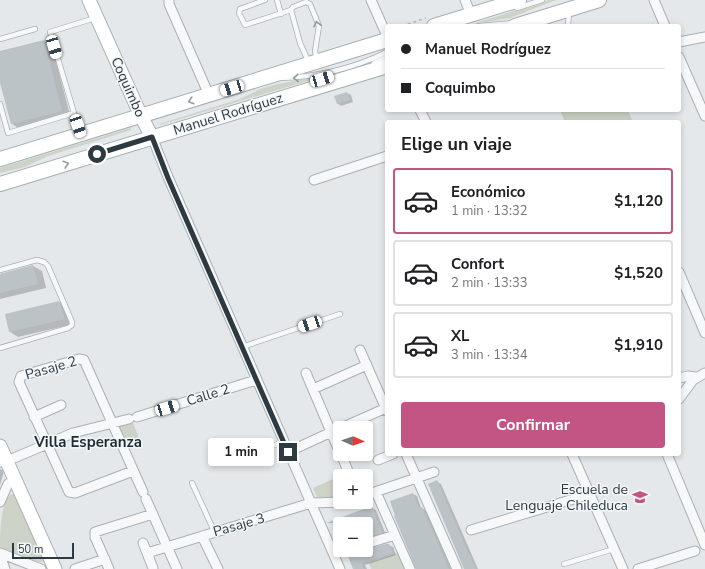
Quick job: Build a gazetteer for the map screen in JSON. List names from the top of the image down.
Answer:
{
  "streets": {
    "main road": ["Manuel Rodríguez"],
    "street": [
      "Coquimbo",
      "Pasaje 2",
      "Calle 2",
      "Pasaje 3"
    ]
  },
  "crossings": [
    ["Coquimbo", "Manuel Rodríguez"],
    ["Coquimbo", "Calle 2"],
    ["Coquimbo", "Pasaje 3"],
    ["Pasaje 2", "Calle 2"]
  ],
  "districts": ["Villa Esperanza"],
  "places": {
    "school or university": ["Escuela de Lenguaje Chileduca"]
  },
  "scale_bar": "50 m",
  "north": "right",
  "page": {
    "banner": ["Manuel Rodríguez", "Coquimbo"],
    "heading": "Elige un viaje",
    "list": [
      {
        "name": "Económico",
        "note": "1 min · 13:32",
        "value": "$1,120"
      },
      {
        "name": "Confort",
        "note": "2 min · 13:33",
        "value": "$1,520"
      },
      {
        "name": "XL",
        "note": "3 min · 13:34",
        "value": "$1,910"
      }
    ],
    "buttons": "Confirmar",
    "map_buttons": ["+", "−"],
    "bubble": "1 min",
    "scale": "50 m"
  }
}
